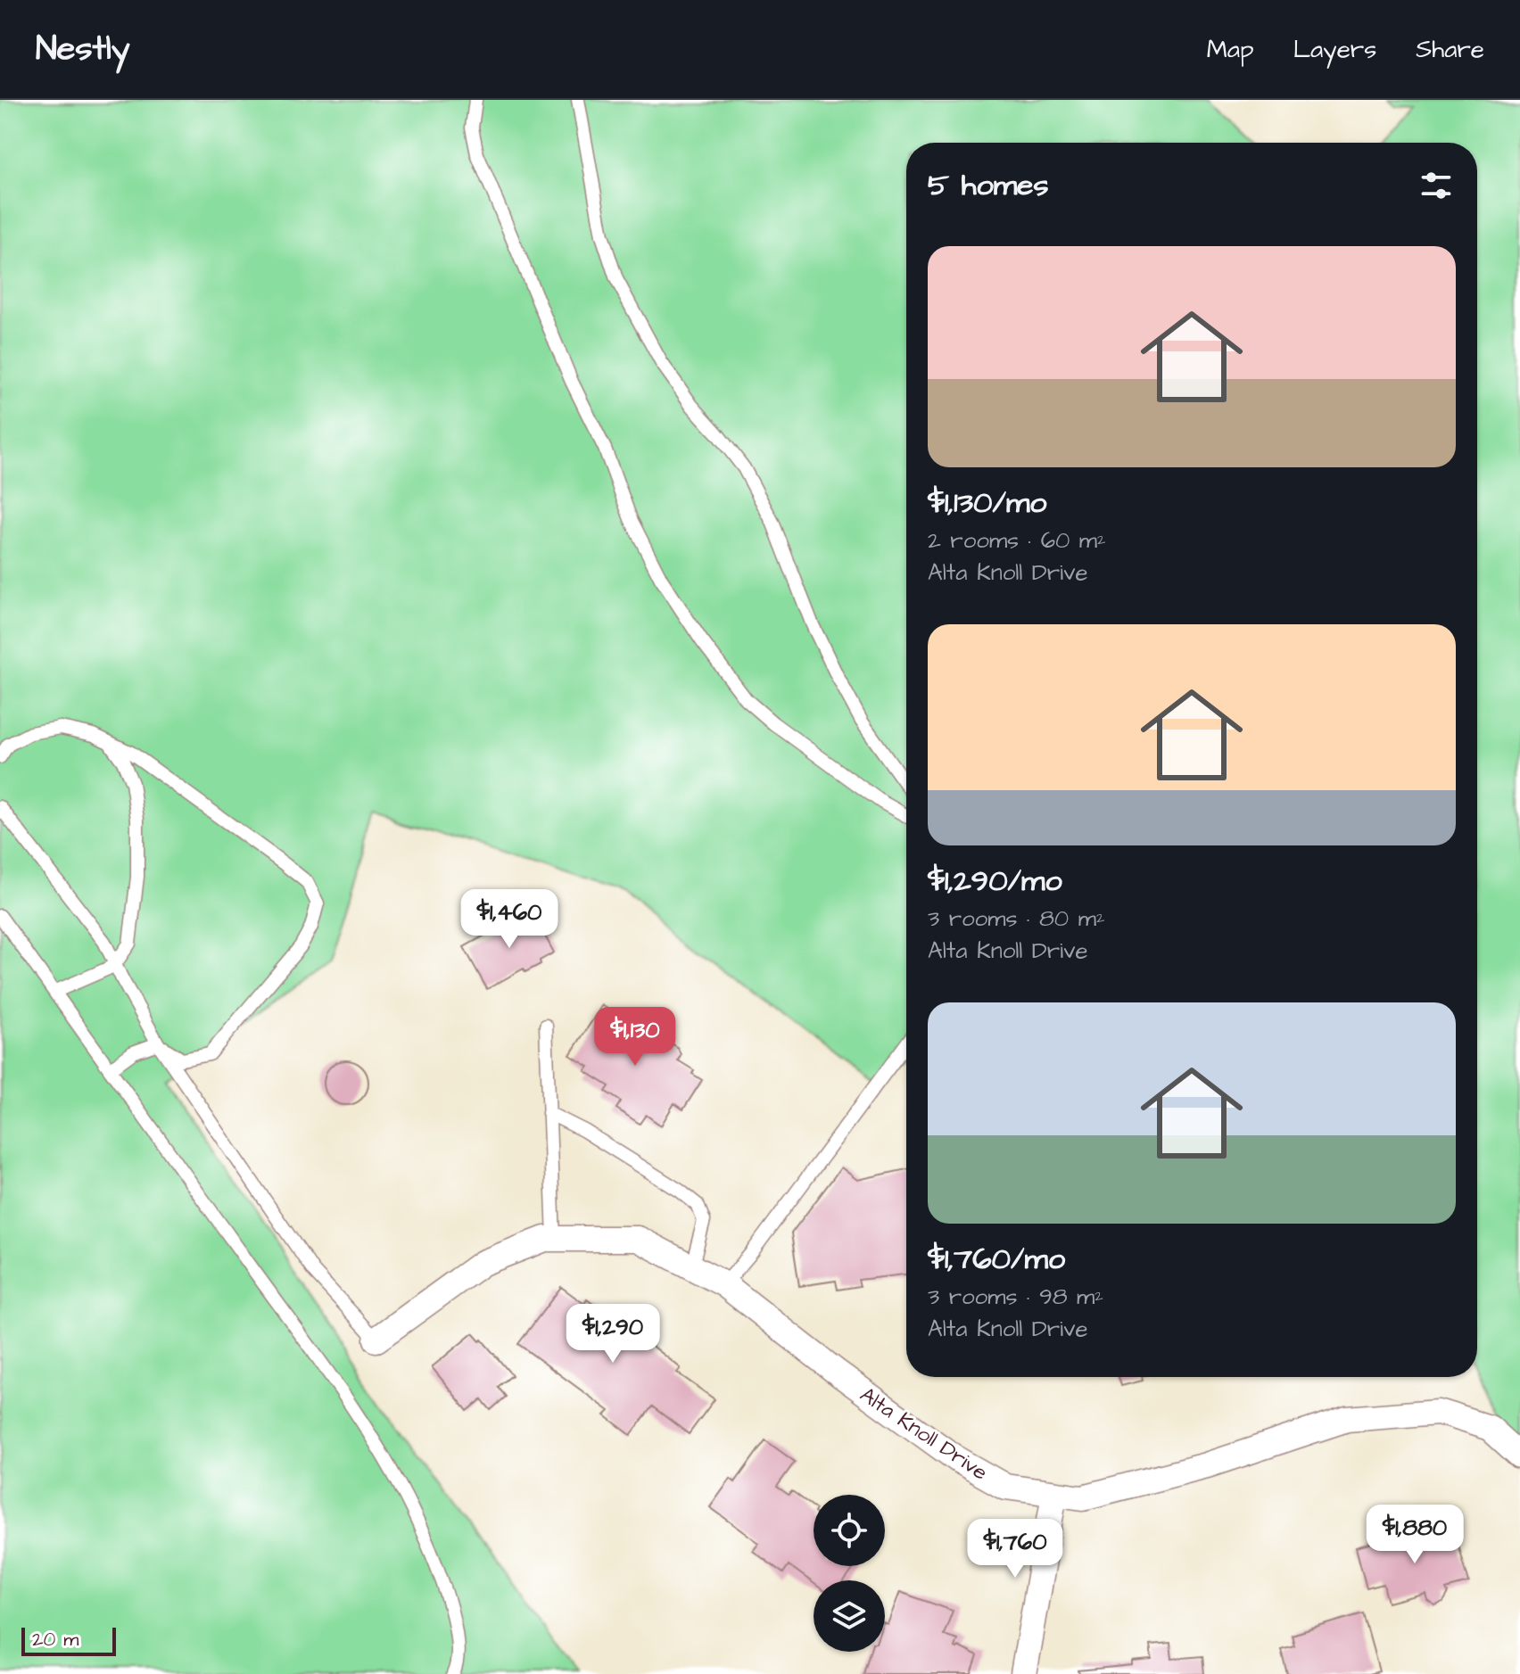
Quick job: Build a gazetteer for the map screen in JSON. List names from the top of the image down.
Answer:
{
  "streets": {
    "street": ["Alta Knoll Drive"]
  },
  "scale_bar": "20 m",
  "page": {
    "header": "Nestly",
    "nav": ["Map", "Layers", "Share"],
    "heading": "5 homes",
    "list": [
      {
        "name": "$1,130/mo",
        "note": "2 rooms · 60 m² · Alta Knoll Drive"
      },
      {
        "name": "$1,290/mo",
        "note": "3 rooms · 80 m² · Alta Knoll Drive"
      },
      {
        "name": "$1,760/mo",
        "note": "3 rooms · 98 m² · Alta Knoll Drive"
      }
    ],
    "price": [
      "$1,460",
      "$1,130",
      "$1,290",
      "$1,880",
      "$1,760"
    ],
    "scale": "20 m"
  }
}
